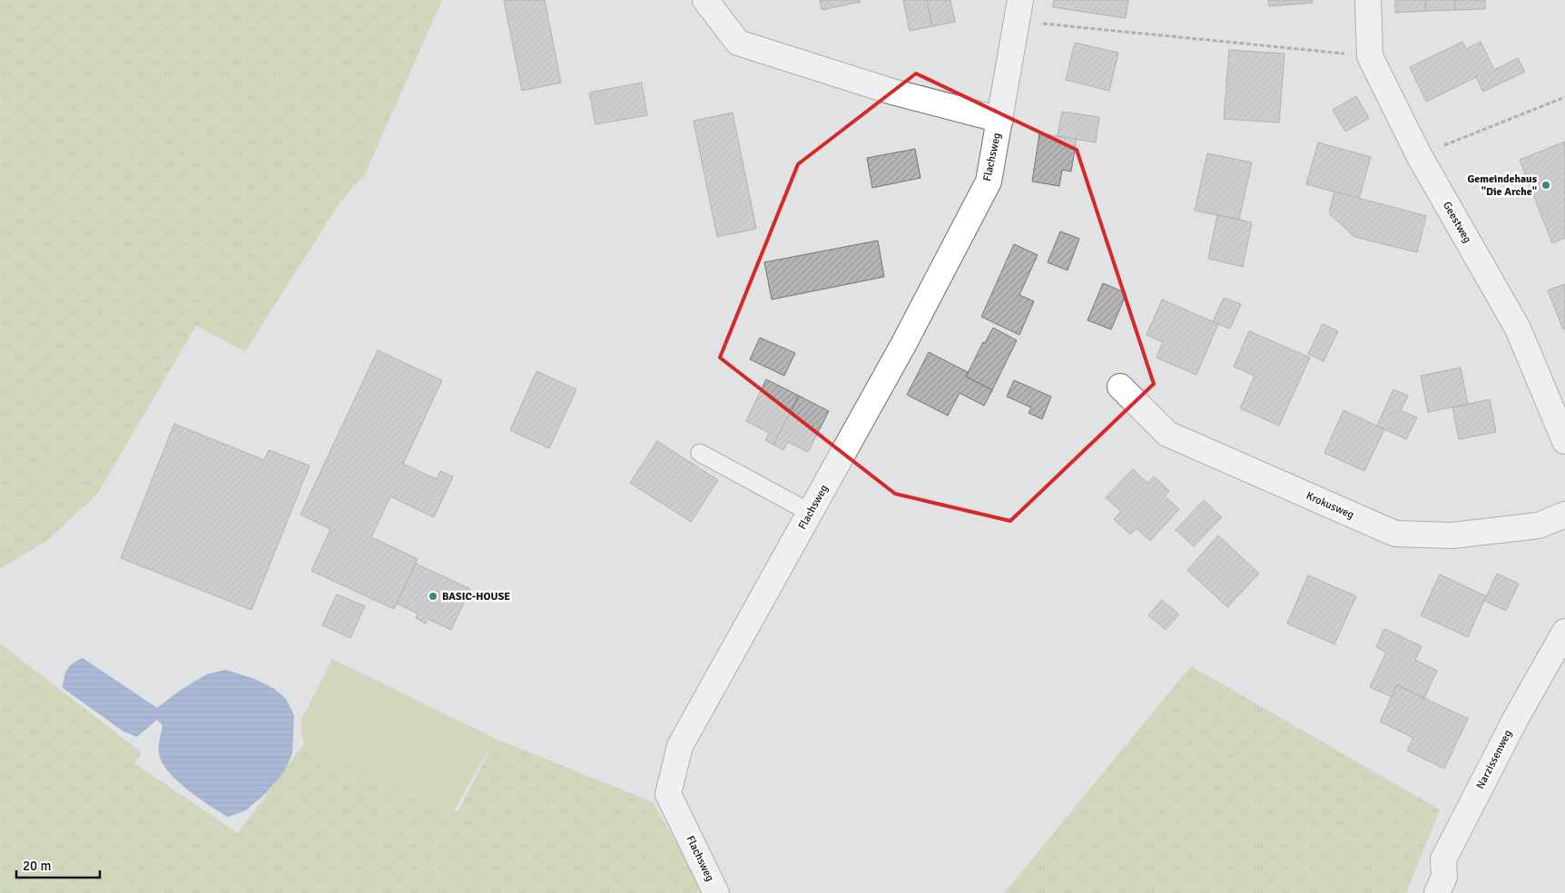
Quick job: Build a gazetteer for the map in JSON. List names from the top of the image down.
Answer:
{
  "streets": {
    "street": [
      "Flachsweg",
      "Geestweg",
      "Krokusweg",
      "Narzissenweg"
    ]
  },
  "places": ["Gemeindehaus \"Die Arche\"", "BASIC-HOUSE"],
  "scale_bar": "20 m"
}
